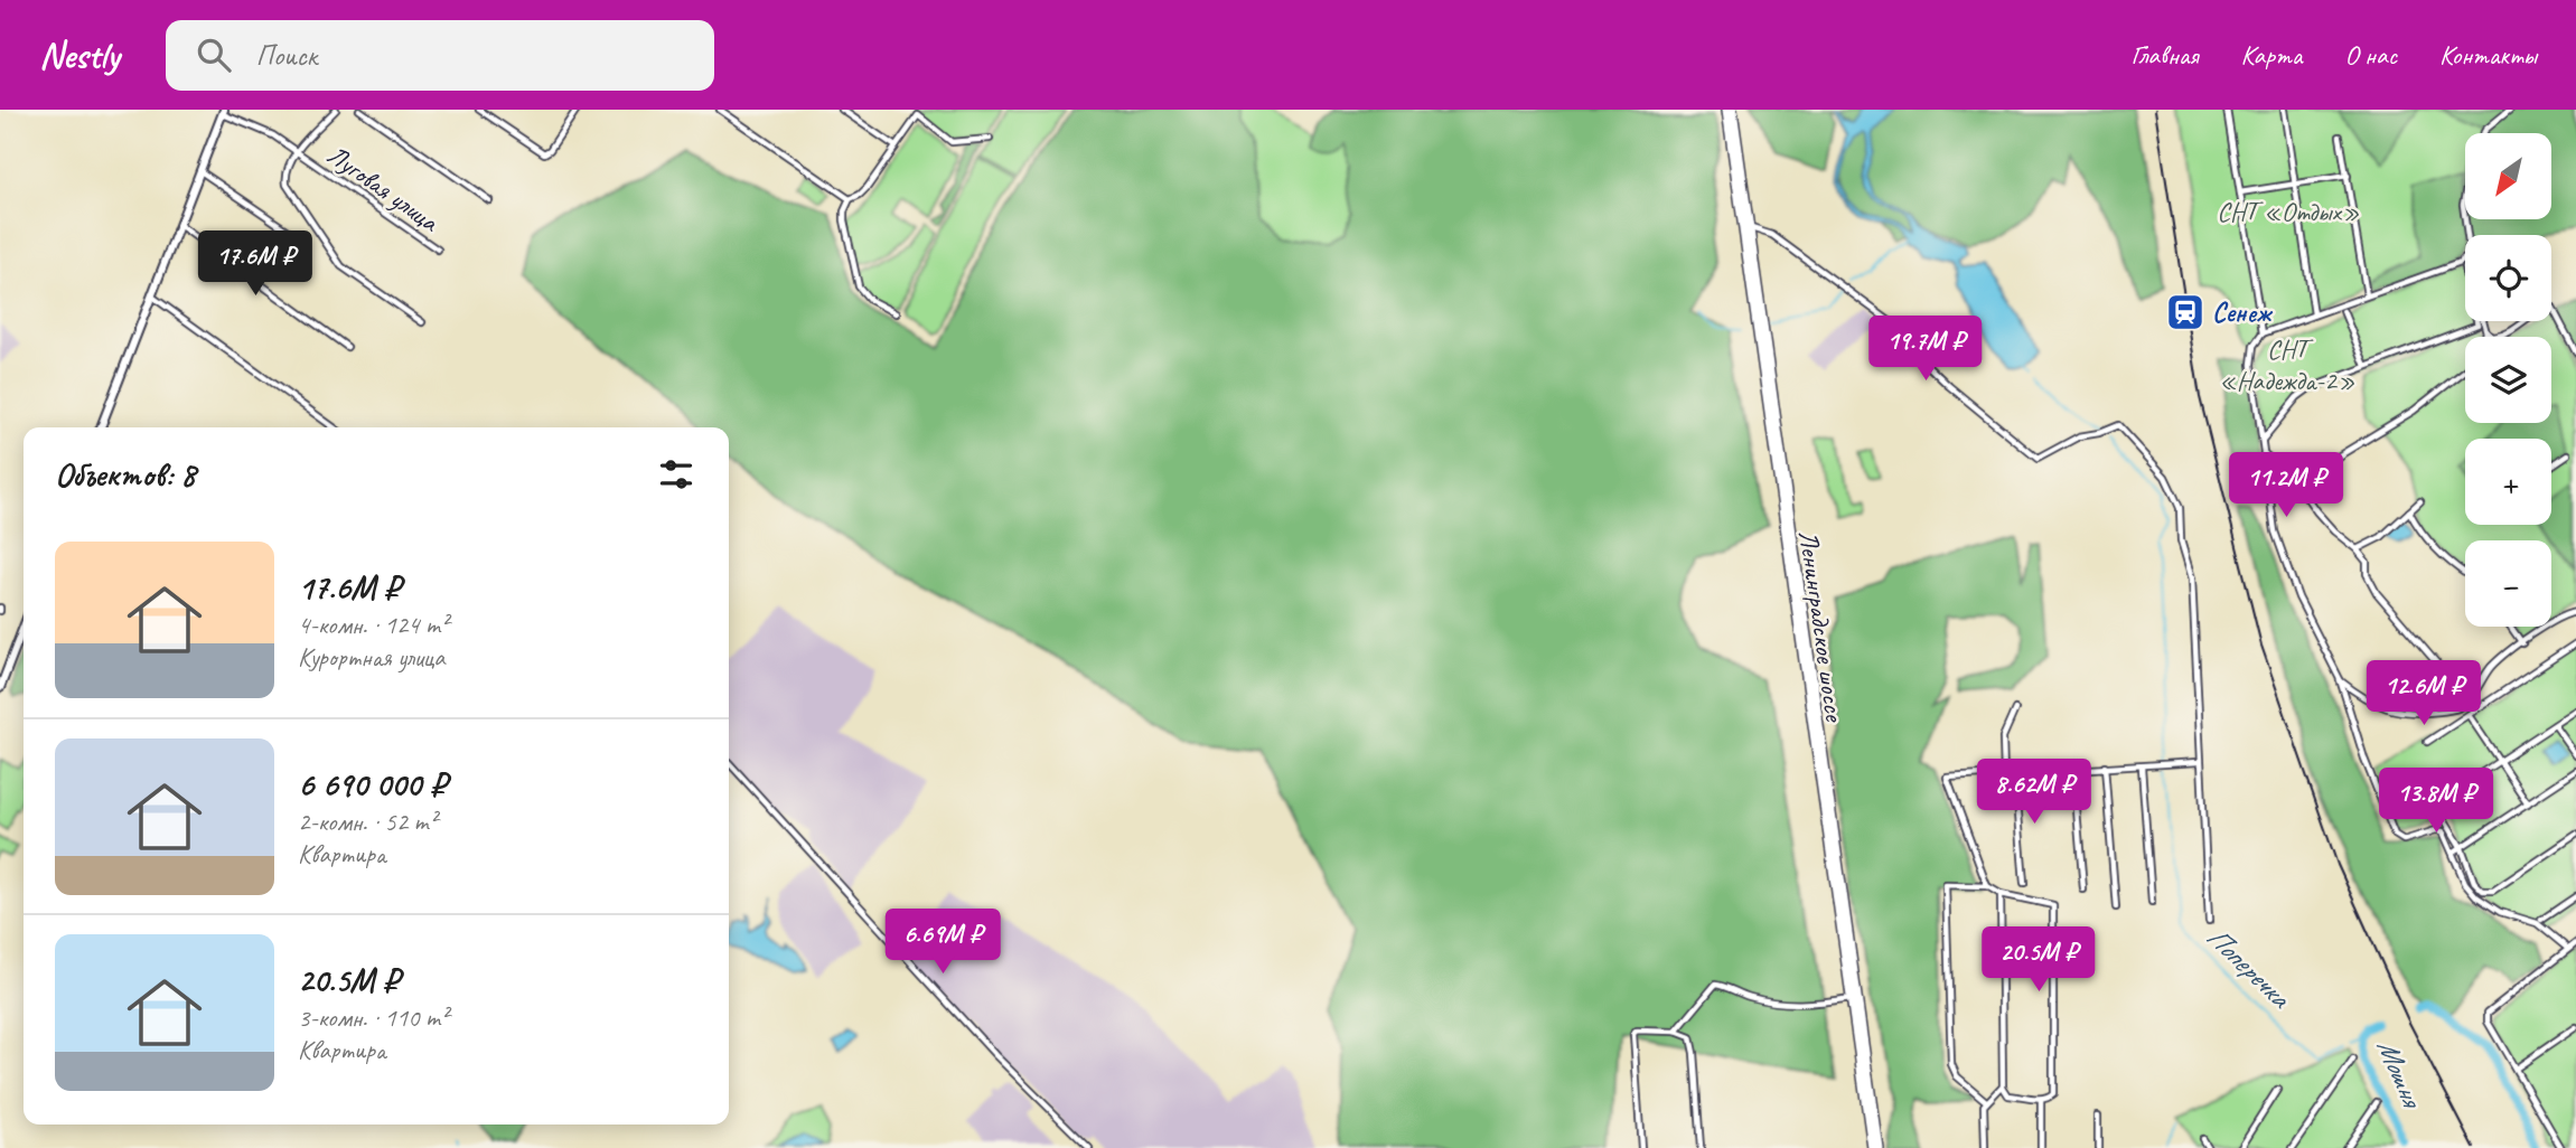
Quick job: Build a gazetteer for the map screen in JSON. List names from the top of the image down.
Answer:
{
  "streets": {
    "highway": ["Ленинградское шоссе"],
    "street": ["Луговая улица"]
  },
  "water": ["Поперечка", "Мошня"],
  "parks": ["СНТ «Отдых»", "СНТ «Надежда-2»"],
  "places": {
    "station": ["Сенеж"]
  },
  "north": "bottom left",
  "page": {
    "header": "Nestly",
    "search": "Поиск",
    "nav": [
      "Главная",
      "Карта",
      "О нас",
      "Контакты"
    ],
    "map_buttons": ["+", "−"],
    "price": [
      "17.6M ₽",
      "19.7M ₽",
      "11.2M ₽",
      "12.6M ₽",
      "8.62M ₽",
      "13.8M ₽",
      "6.69M ₽",
      "20.5M ₽"
    ],
    "heading": "Объектов: 8",
    "list": [
      {
        "name": "17.6M ₽",
        "note": "4-комн. · 124 m² · Курортная улица"
      },
      {
        "name": "6 690 000 ₽",
        "note": "2-комн. · 52 m² · Квартира"
      },
      {
        "name": "20.5M ₽",
        "note": "3-комн. · 110 m² · Квартира"
      }
    ]
  }
}
